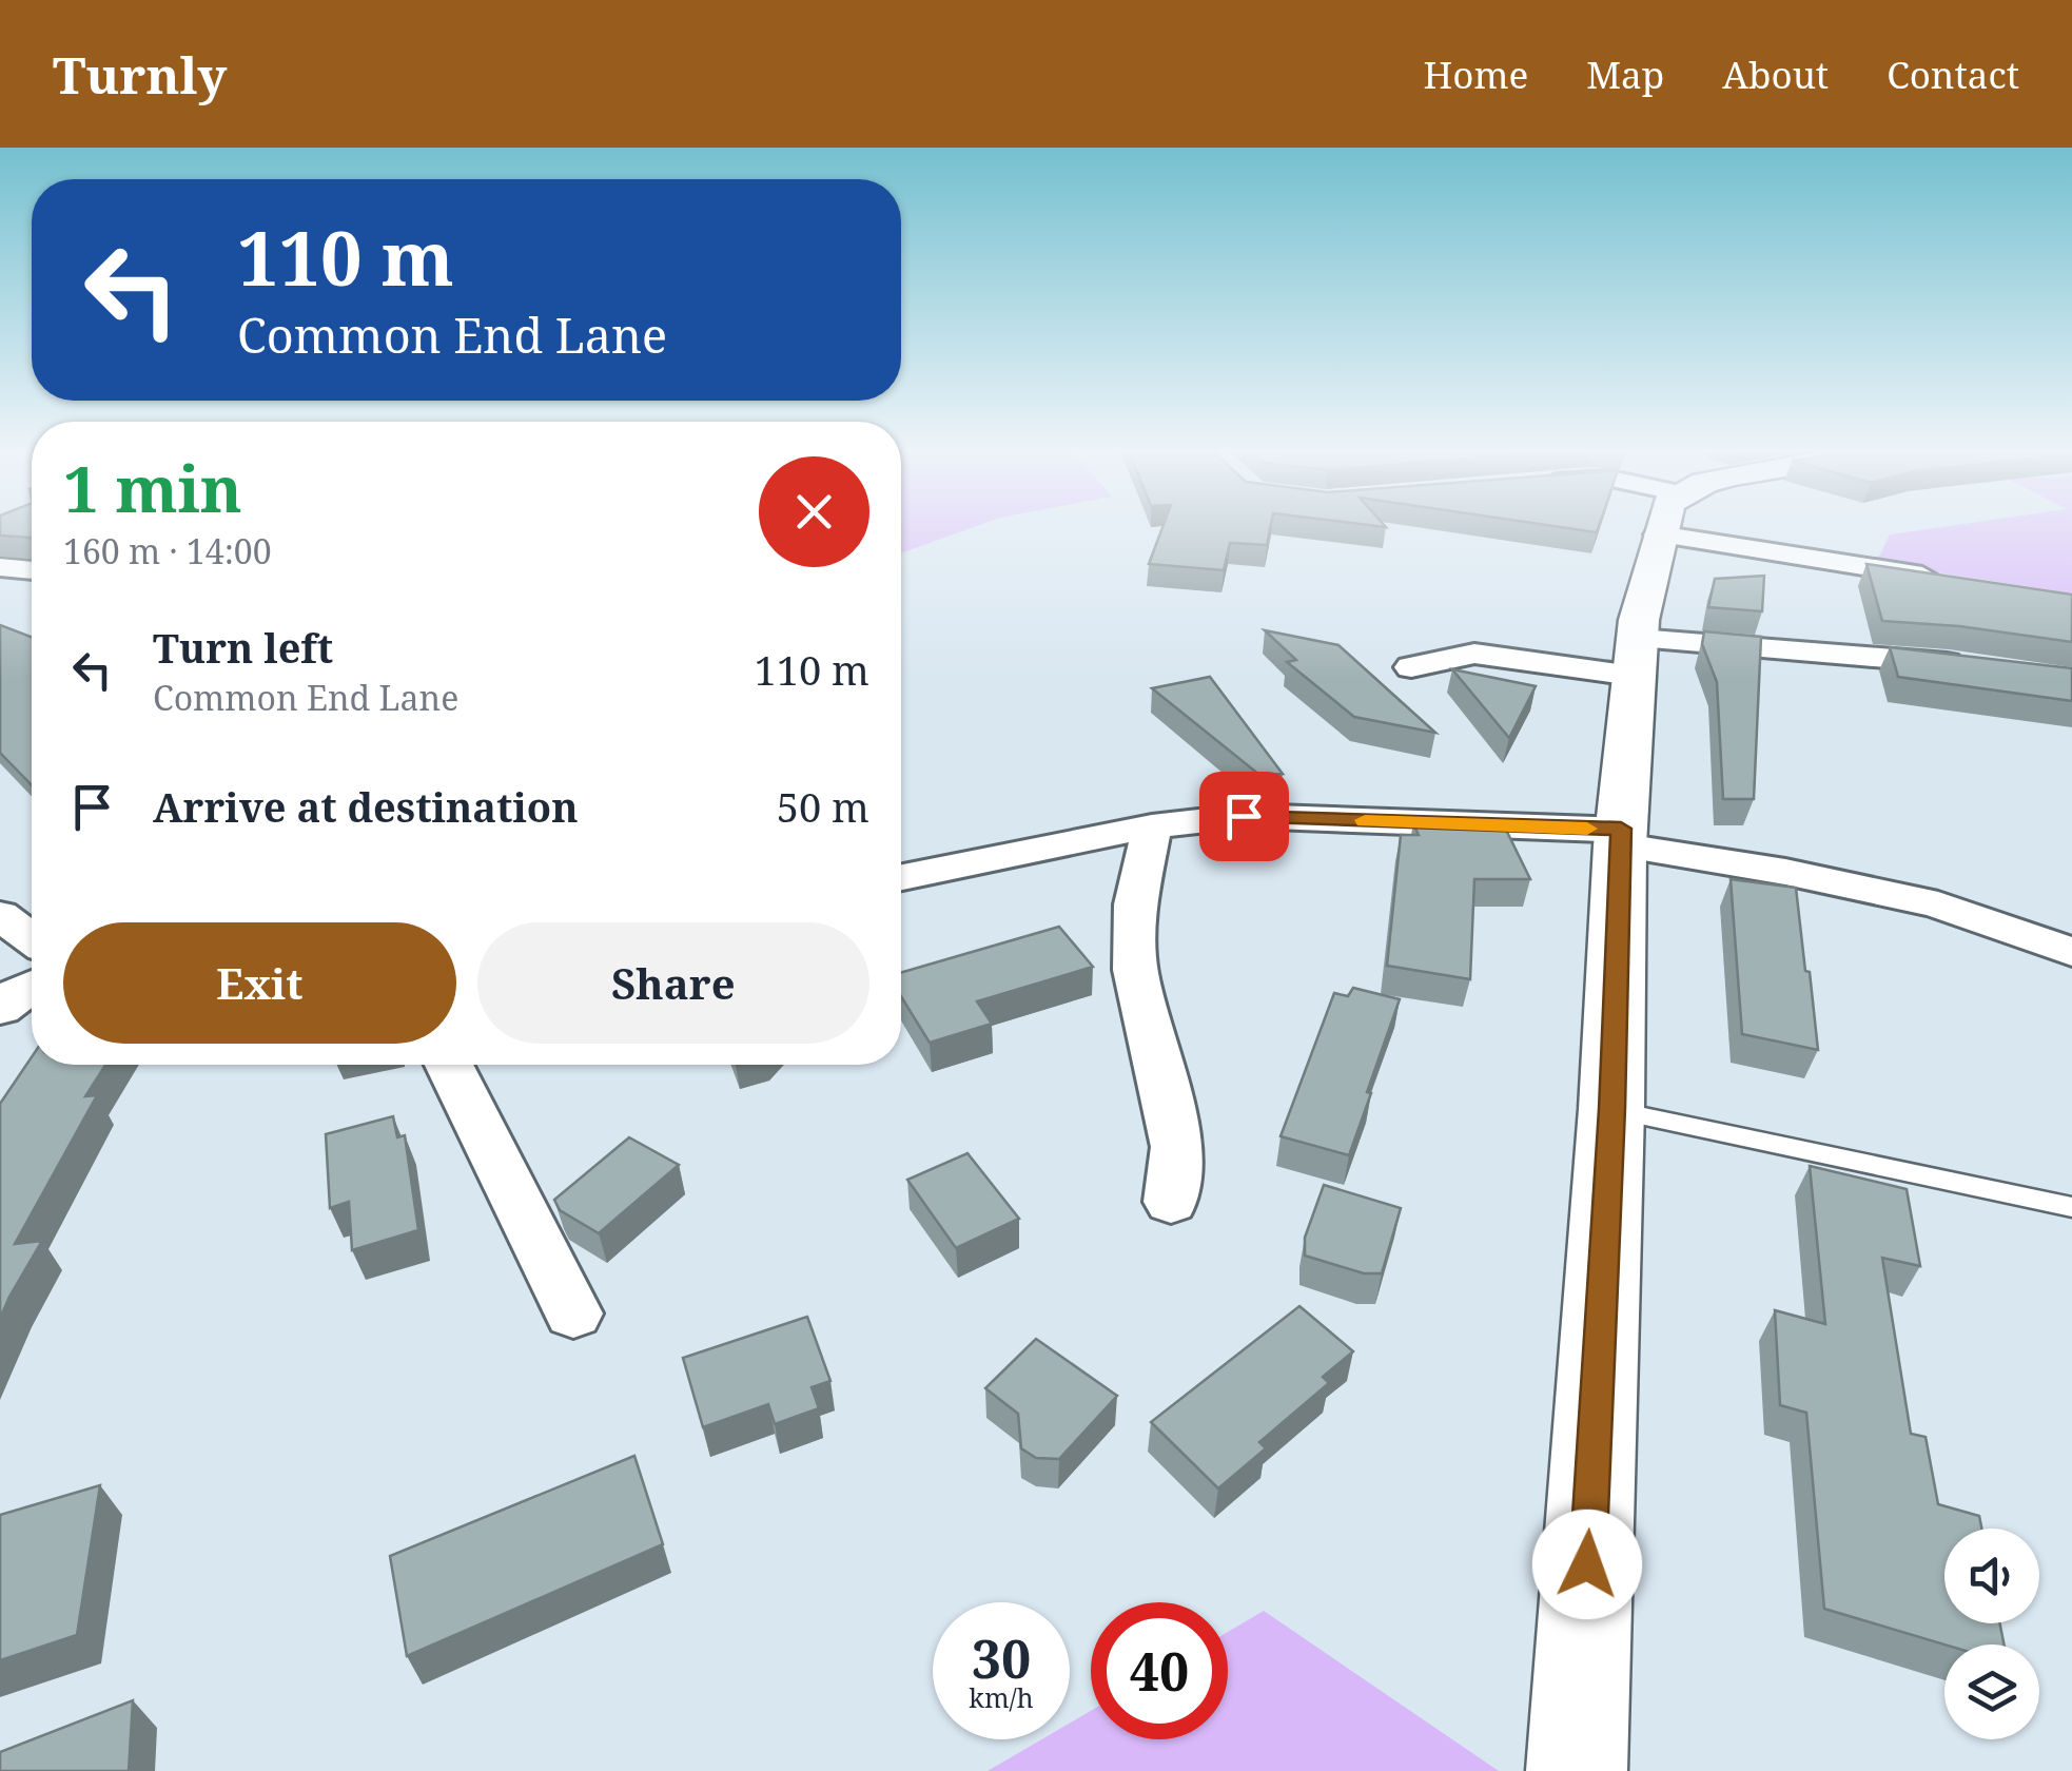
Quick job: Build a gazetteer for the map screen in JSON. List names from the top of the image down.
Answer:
{
  "page": {
    "header": "Turnly",
    "nav": [
      "Home",
      "Map",
      "About",
      "Contact"
    ],
    "turn": ["110 m", "Common End Lane"],
    "heading": ["1 min", "160 m · 14:00"],
    "list": [
      {
        "name": "Turn left",
        "note": "Common End Lane",
        "value": "110 m"
      },
      {
        "name": "Arrive at destination",
        "value": "50 m"
      }
    ],
    "buttons": ["Exit", "Share"],
    "speed": "30 km/h",
    "limit": "40"
  }
}
